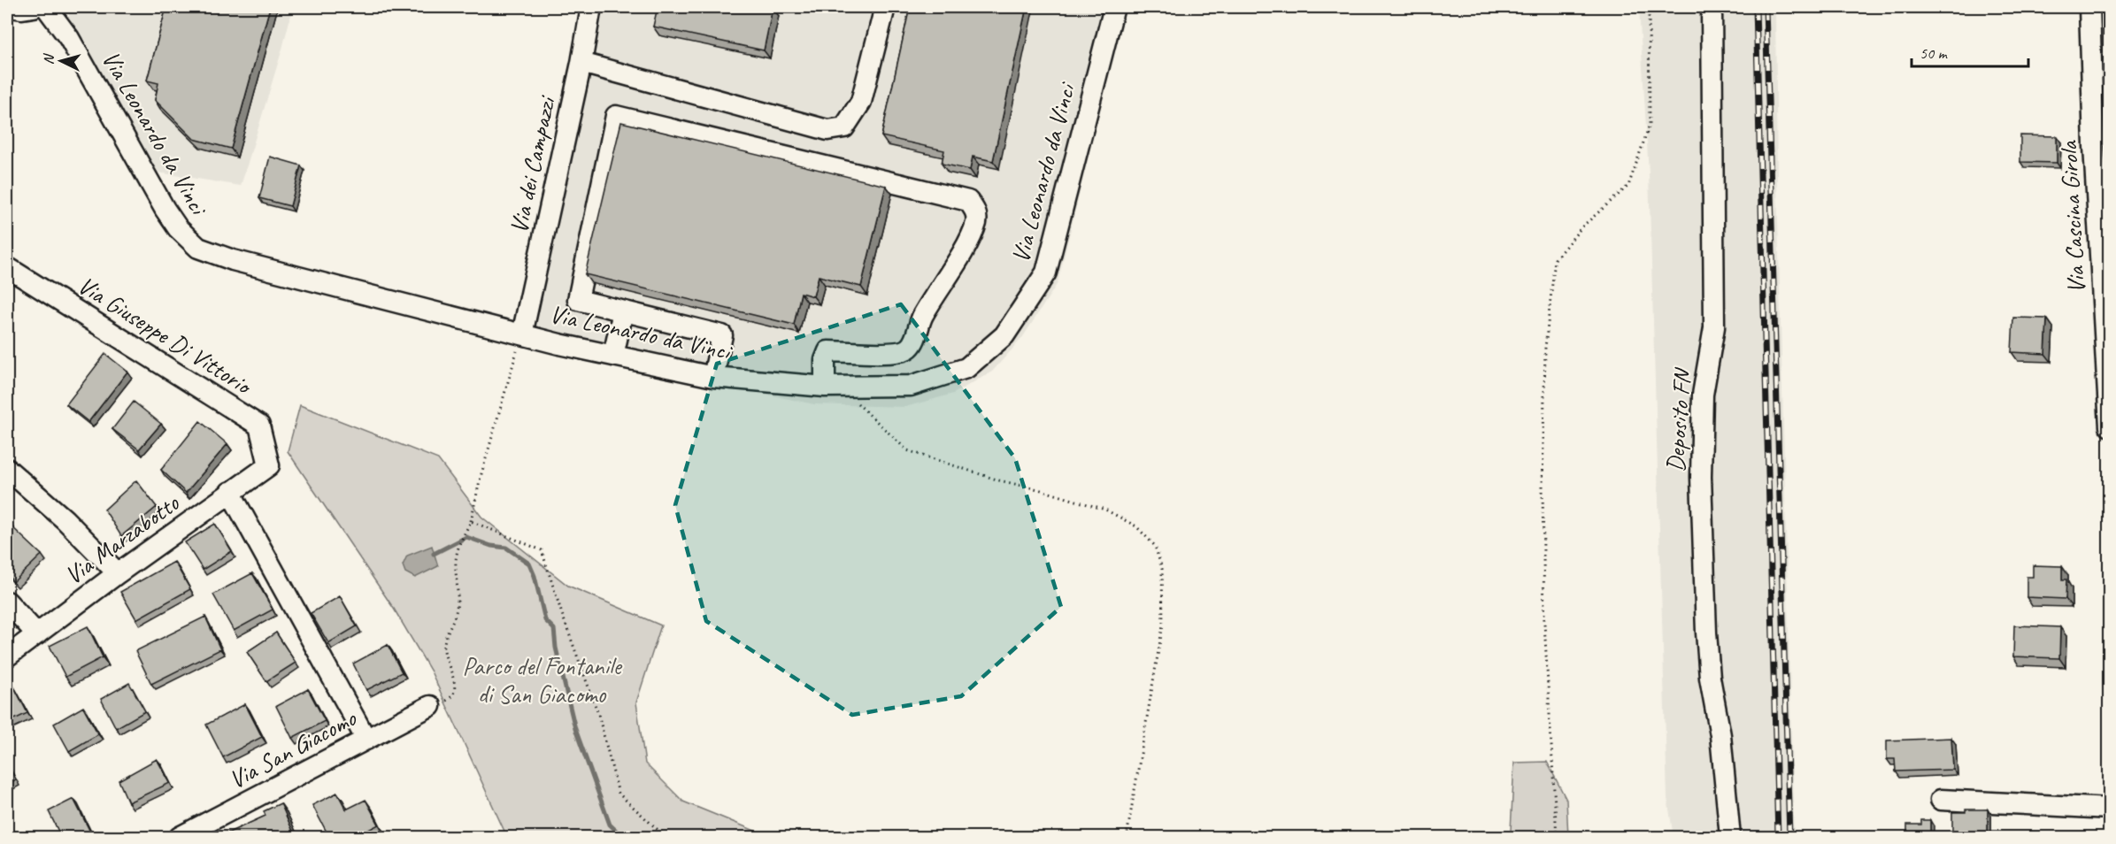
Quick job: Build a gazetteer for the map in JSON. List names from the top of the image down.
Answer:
{
  "streets": {
    "street": [
      "Via Leonardo da Vinci",
      "Via dei Campazzi",
      "Via Cascina Girola",
      "Via Giuseppe Di Vittorio",
      "Deposito FN",
      "Via Marzabotto",
      "Via San Giacomo"
    ]
  },
  "crossings": [
    ["Via Leonardo da Vinci", "Via dei Campazzi"],
    ["Via Giuseppe Di Vittorio", "Via Marzabotto"]
  ],
  "parks": ["Parco del Fontanile di San Giacomo"],
  "scale_bar": "50 m",
  "north": "left"
}
